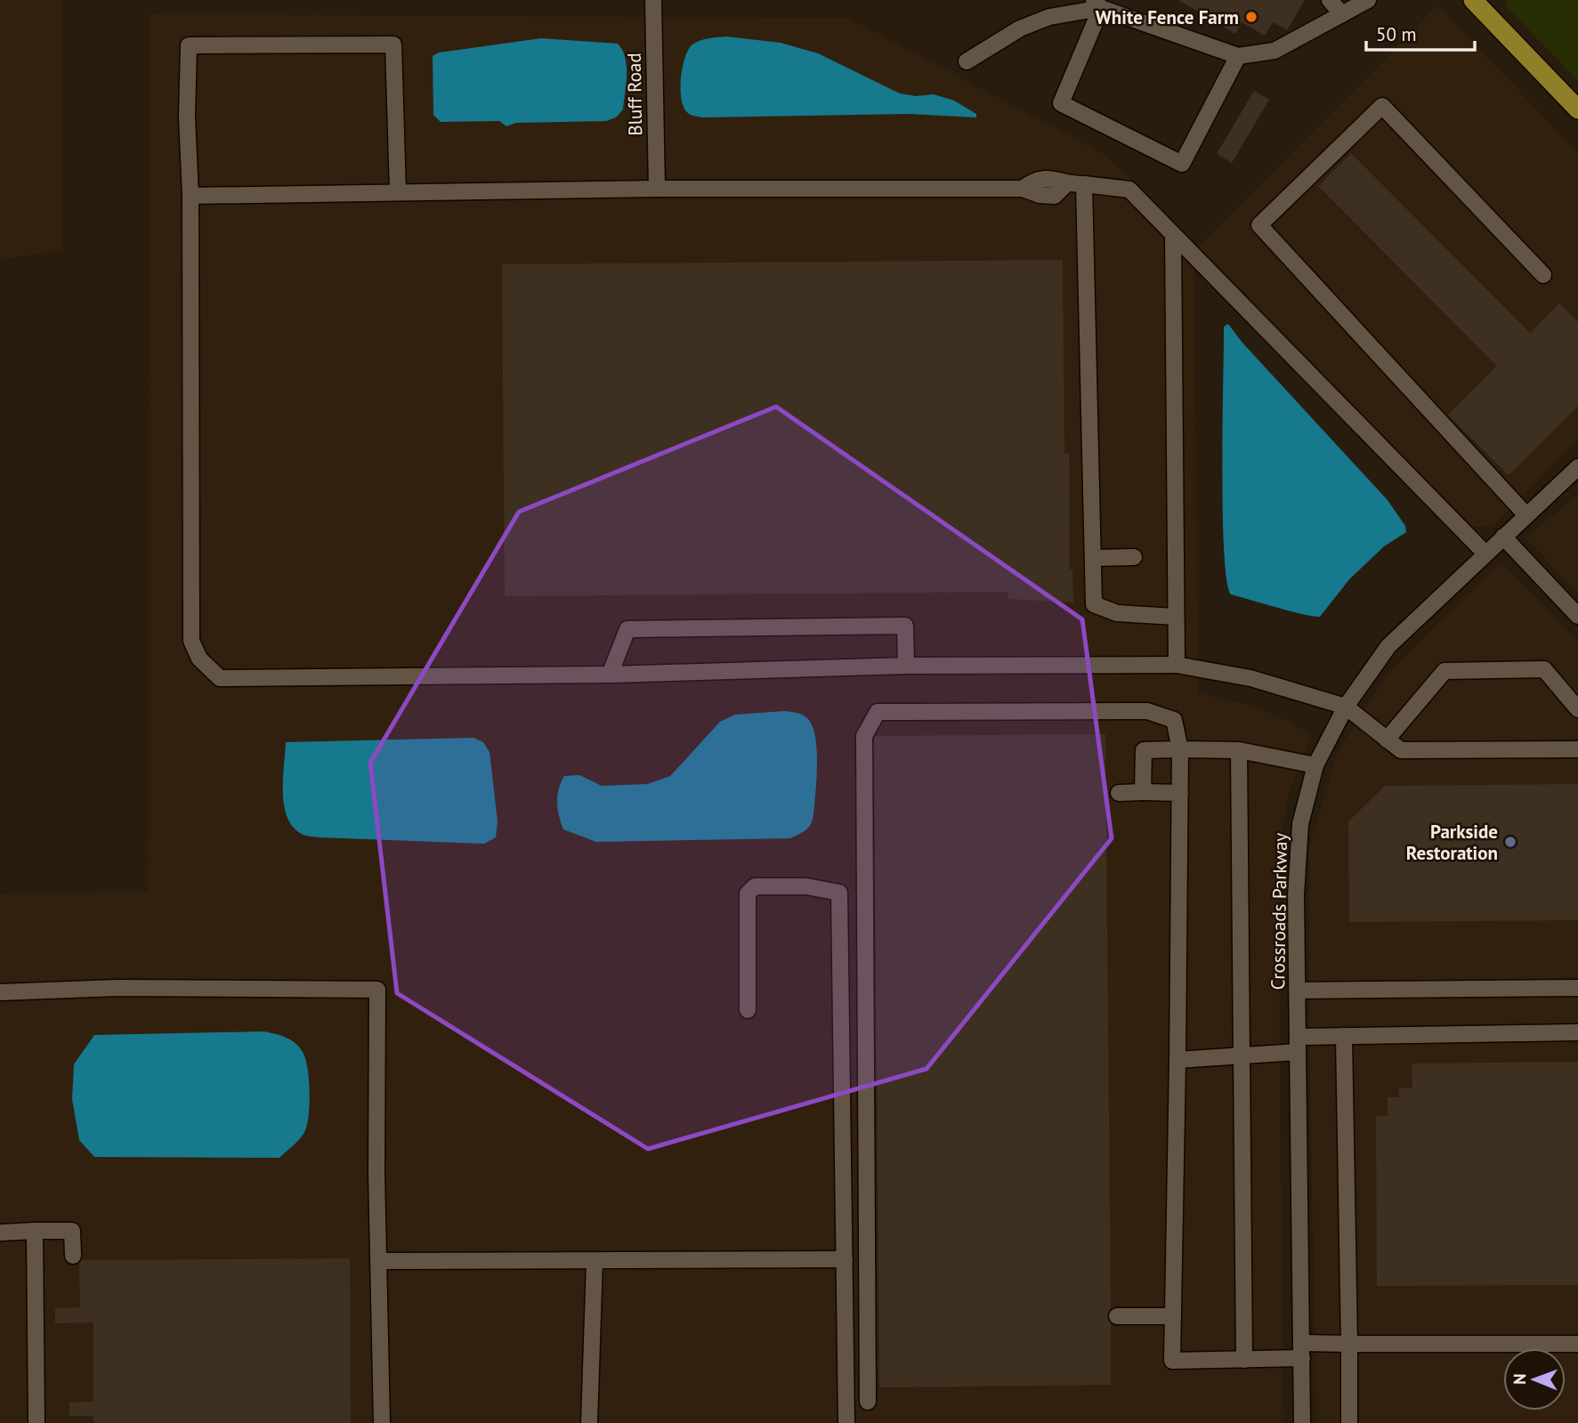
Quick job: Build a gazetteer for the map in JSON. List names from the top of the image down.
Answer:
{
  "streets": {
    "street": ["Bluff Road", "Crossroads Parkway"]
  },
  "places": ["White Fence Farm", "Parkside Restoration"],
  "scale_bar": "50 m",
  "north": "left"
}
